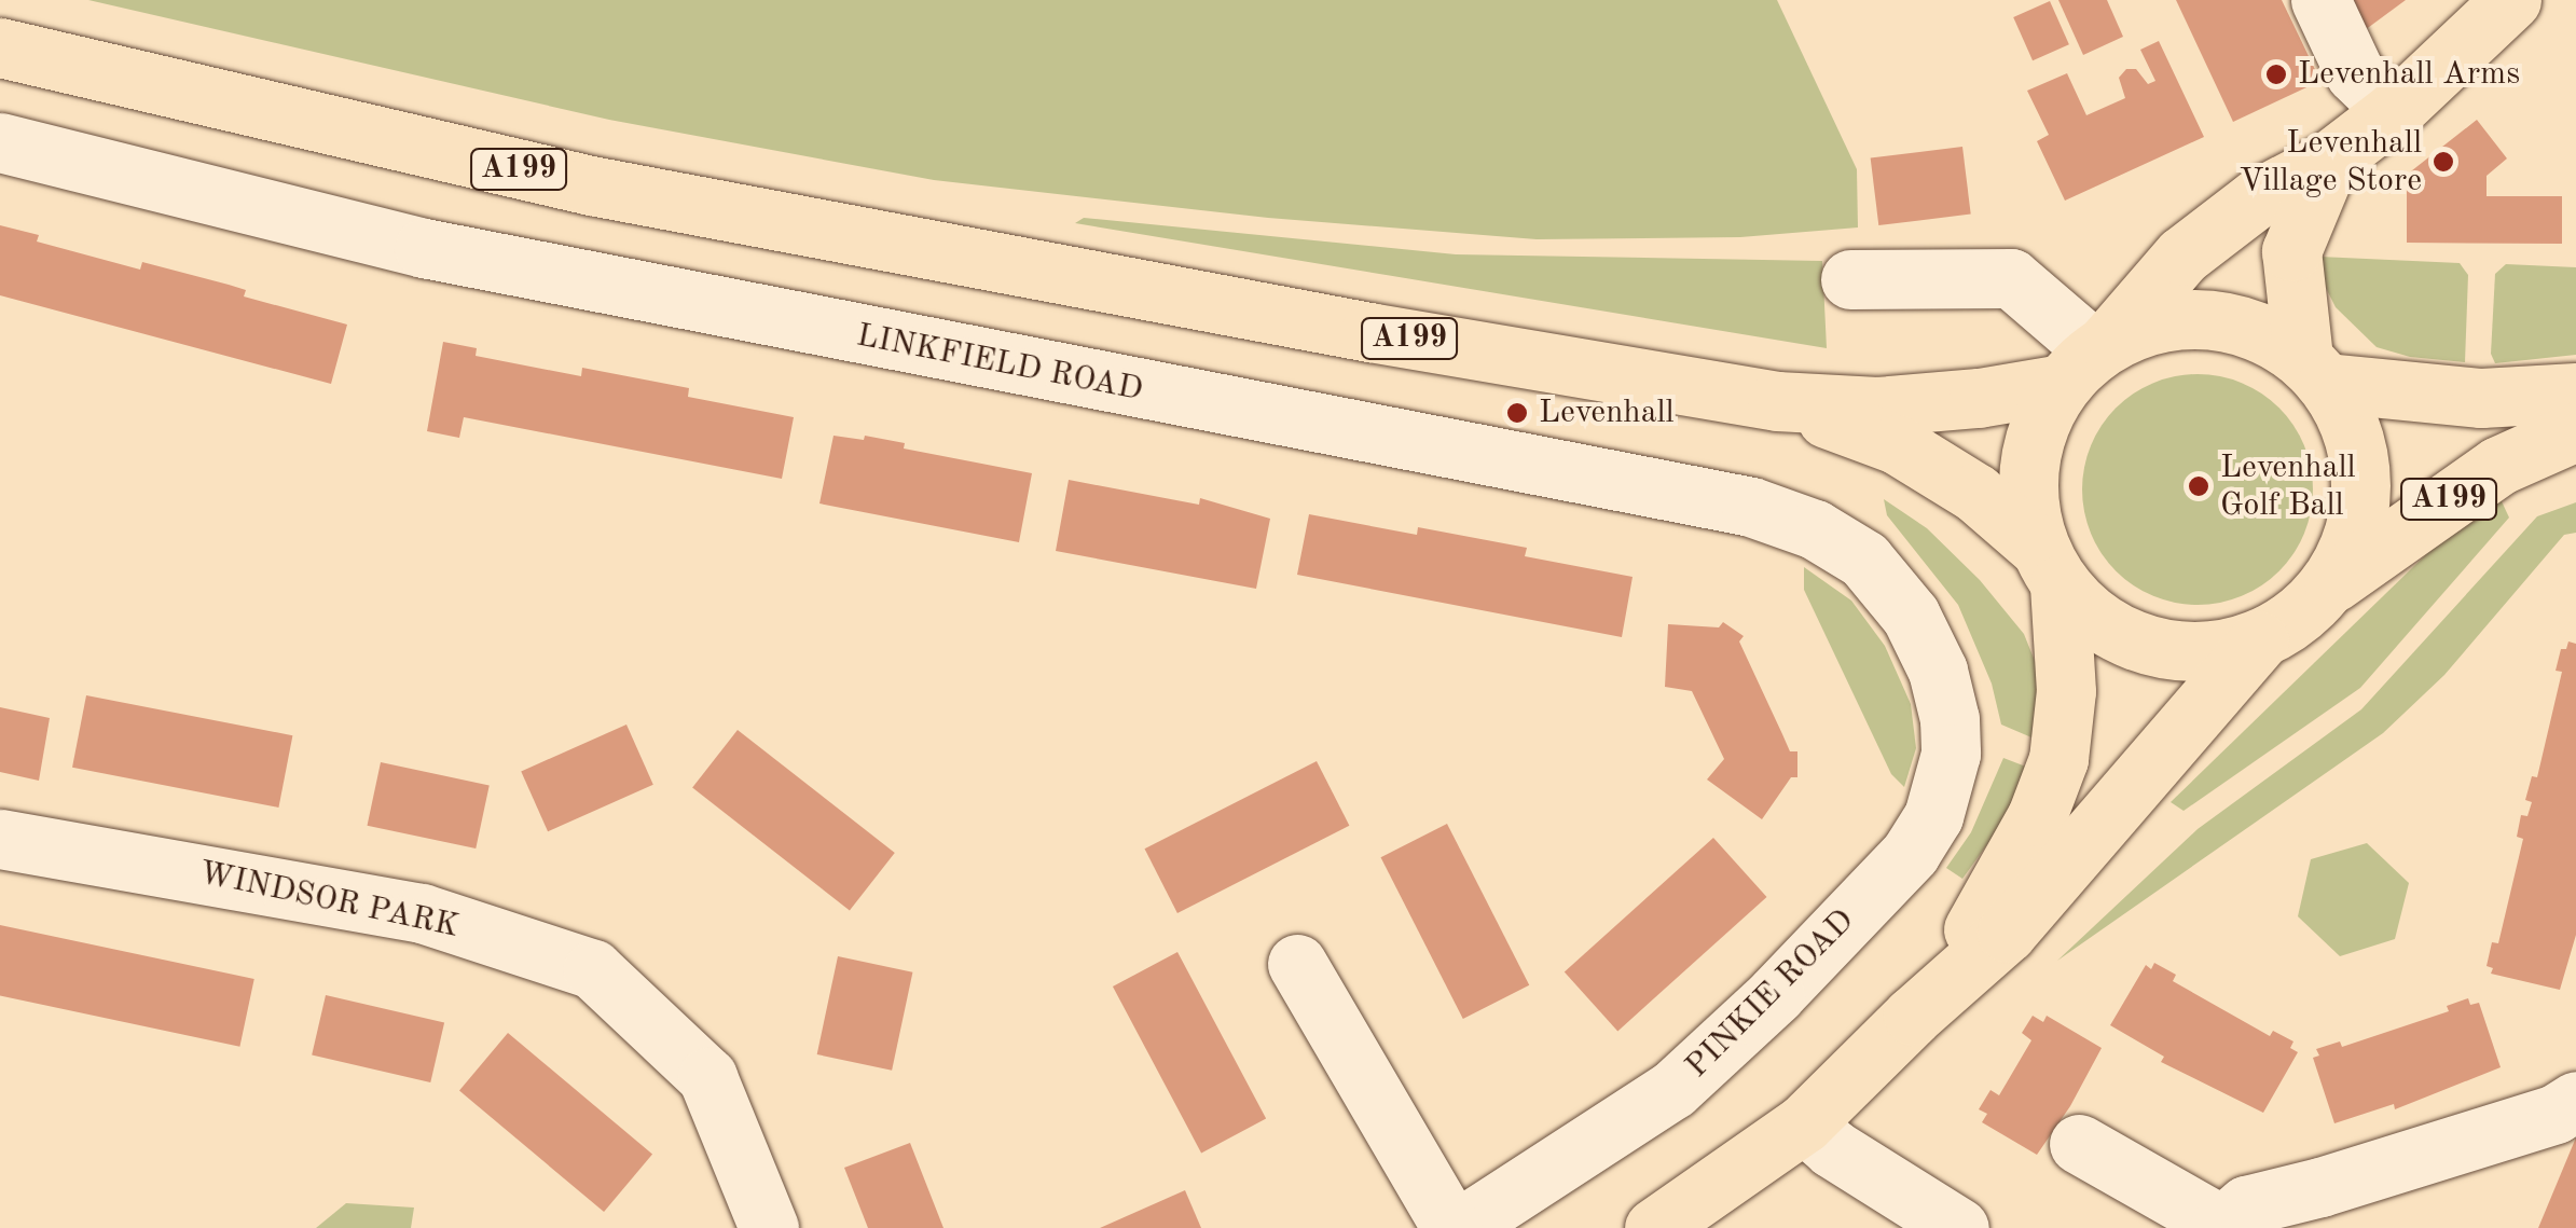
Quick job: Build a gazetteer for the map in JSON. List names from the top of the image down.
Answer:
{
  "streets": {
    "main road": ["A199"],
    "street": ["LINKFIELD ROAD", "WINDSOR PARK", "PINKIE ROAD"]
  },
  "crossings": [
    ["LINKFIELD ROAD", "PINKIE ROAD"]
  ],
  "places": [
    "Levenhall Arms",
    "Levenhall Village Store",
    "Levenhall",
    "Levenhall Golf Ball"
  ]
}
